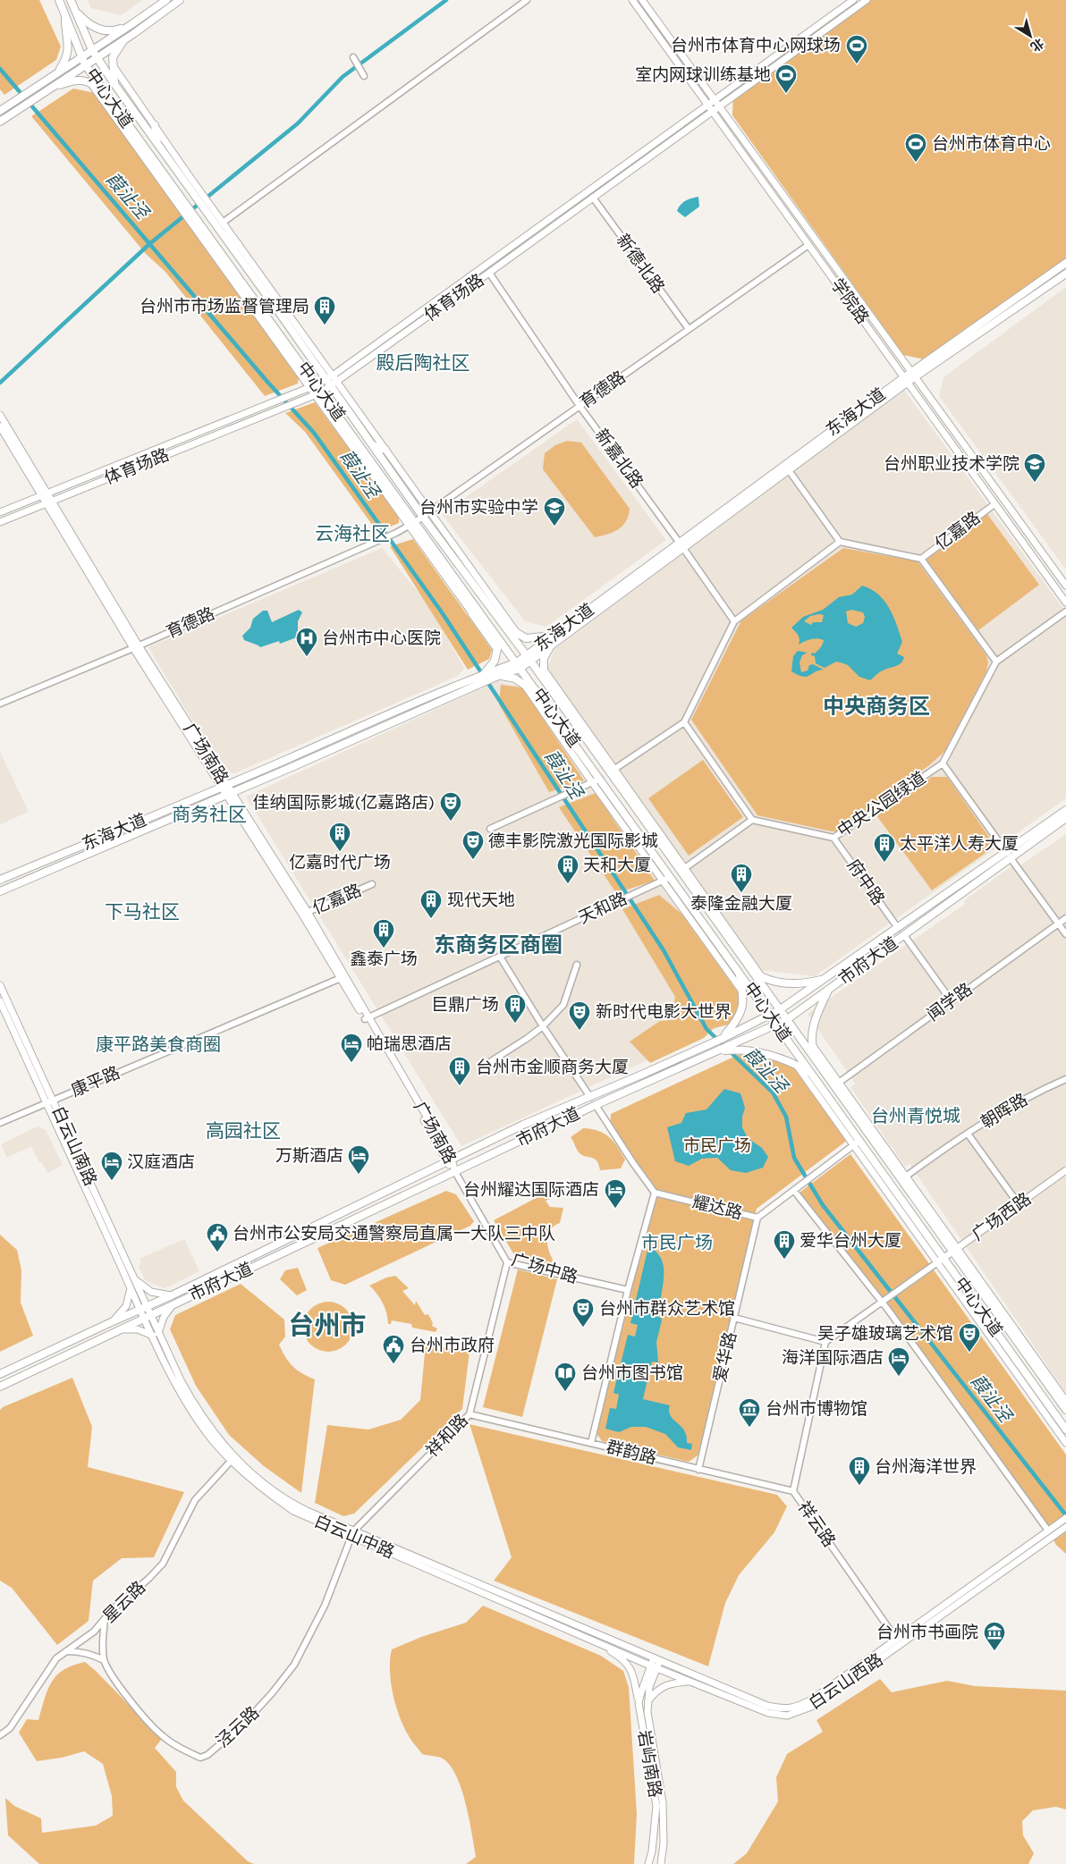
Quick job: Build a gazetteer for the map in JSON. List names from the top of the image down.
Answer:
{
  "streets": {
    "main road": [
      "中心大道",
      "体育场路",
      "学院路",
      "东海大道",
      "广场南路",
      "市府大道",
      "白云山南路",
      "广场西路",
      "白云山中路",
      "白云山西路",
      "岩屿南路"
    ],
    "street": [
      "新德北路",
      "育德路",
      "新嘉北路",
      "亿嘉路",
      "中央公园绿道",
      "府中路",
      "天和路",
      "闻学路",
      "康平路",
      "朝晖路",
      "耀达路",
      "广场中路",
      "爱华路",
      "祥和路",
      "群韵路",
      "祥云路",
      "星云路",
      "泾云路"
    ]
  },
  "crossings": [
    ["中心大道", "体育场路"],
    ["中心大道", "育德路"],
    ["中心大道", "东海大道"],
    ["中心大道", "天和路"],
    ["中心大道", "市府大道"],
    ["中心大道", "闻学路"],
    ["中心大道", "朝晖路"],
    ["中心大道", "耀达路"],
    ["中心大道", "广场西路"],
    ["新德北路", "体育场路"],
    ["新德北路", "育德路"],
    ["体育场路", "学院路"],
    ["体育场路", "新嘉北路"],
    ["体育场路", "广场南路"],
    ["学院路", "育德路"],
    ["学院路", "东海大道"],
    ["学院路", "亿嘉路"],
    ["育德路", "新嘉北路"],
    ["育德路", "广场南路"],
    ["东海大道", "新嘉北路"],
    ["东海大道", "广场南路"],
    ["亿嘉路", "广场南路"],
    ["广场南路", "天和路"],
    ["广场南路", "市府大道"],
    ["广场南路", "康平路"],
    ["广场南路", "广场中路"],
    ["中央公园绿道", "府中路"],
    ["府中路", "市府大道"],
    ["市府大道", "白云山南路"],
    ["市府大道", "广场中路"],
    ["市府大道", "白云山中路"],
    ["康平路", "白云山南路"],
    ["白云山南路", "白云山中路"],
    ["耀达路", "爱华路"],
    ["广场中路", "祥和路"],
    ["爱华路", "群韵路"],
    ["祥和路", "群韵路"],
    ["祥和路", "白云山中路"],
    ["祥和路", "泾云路"],
    ["群韵路", "祥云路"],
    ["祥云路", "白云山西路"],
    ["白云山中路", "星云路"],
    ["白云山中路", "白云山西路"],
    ["白云山中路", "泾云路"],
    ["白云山中路", "岩屿南路"],
    ["星云路", "泾云路"],
    ["白云山西路", "岩屿南路"]
  ],
  "districts": [
    "殿后陶社区",
    "云海社区",
    "中央商务区",
    "商务社区",
    "下马社区",
    "东商务区商圈",
    "康平路美食商圈",
    "台州青悦城",
    "高园社区",
    "市民广场",
    "台州市"
  ],
  "water": ["葭沚泾"],
  "parks": ["市民广场"],
  "places": {
    "sports": ["台州市体育中心网球场", "室内网球训练基地", "台州市体育中心"],
    "building": [
      "台州市市场监督管理局",
      "亿嘉时代广场",
      "太平洋人寿大厦",
      "天和大厦",
      "泰隆金融大厦",
      "现代天地",
      "鑫泰广场",
      "巨鼎广场",
      "台州市金顺商务大厦",
      "爱华台州大厦",
      "台州海洋世界"
    ],
    "school or university": ["台州职业技术学院", "台州市实验中学"],
    "hospital": ["台州市中心医院"],
    "theatre": [
      "佳纳国际影城(亿嘉路店)",
      "德丰影院激光国际影城",
      "新时代电影大世界",
      "台州市群众艺术馆",
      "吴子雄玻璃艺术馆"
    ],
    "hotel": [
      "帕瑞思酒店",
      "万斯酒店",
      "汉庭酒店",
      "台州耀达国际酒店",
      "海洋国际酒店"
    ],
    "public building": ["台州市公安局交通警察局直属一大队三中队", "台州市政府"],
    "library": ["台州市图书馆"],
    "museum": ["台州市博物馆", "台州市书画院"]
  },
  "north": "bottom right"
}
